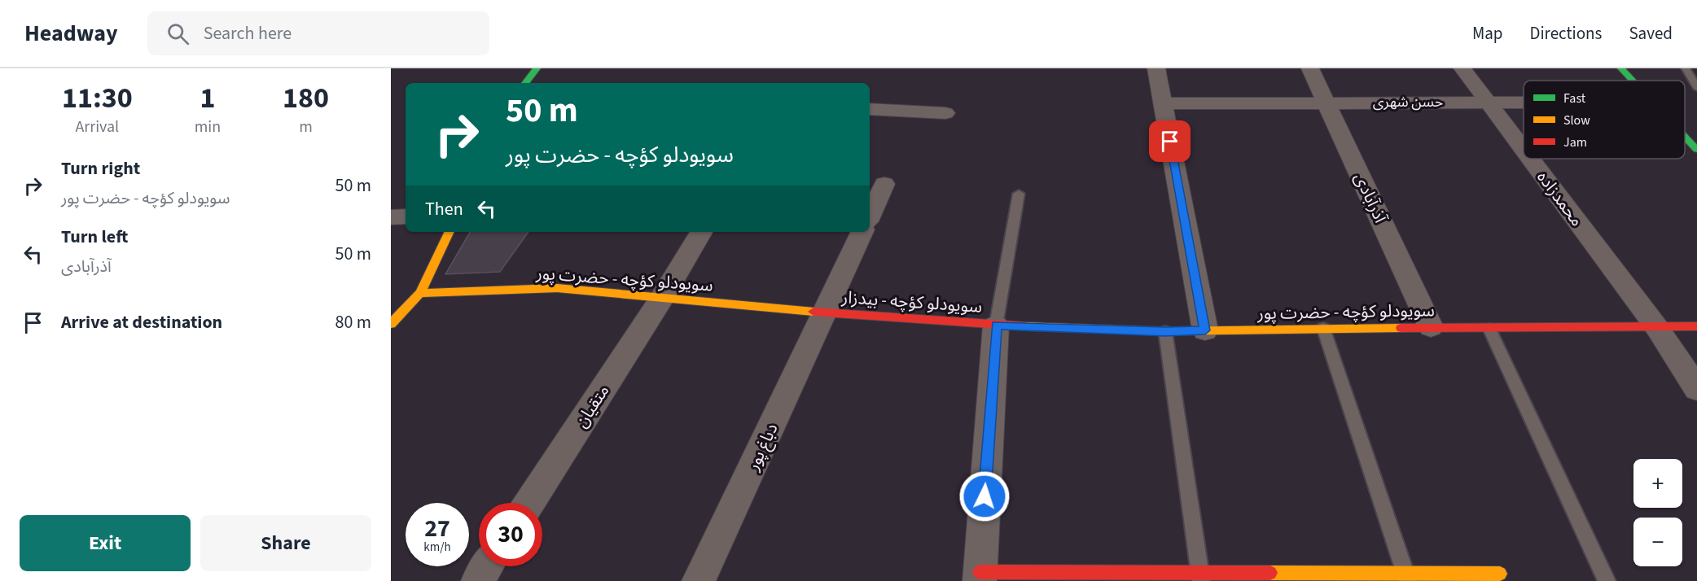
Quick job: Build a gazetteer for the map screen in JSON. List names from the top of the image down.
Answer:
{
  "streets": {
    "street": [
      "حسن شهری",
      "آذرآبادی",
      "محمدزاده",
      "سویودلو کؤچه - حضرت پور",
      "سویودلو کؤچه - بیدزار",
      "متقیان",
      "دباغ پور"
    ]
  },
  "crossings": [
    ["حسن شهری", "آذرآبادی"],
    ["حسن شهری", "محمدزاده"],
    ["آذرآبادی", "سویودلو کؤچه - حضرت پور"],
    ["محمدزاده", "سویودلو کؤچه - حضرت پور"],
    ["سویودلو کؤچه - حضرت پور", "سویودلو کؤچه - بیدزار"],
    ["سویودلو کؤچه - حضرت پور", "متقیان"],
    ["سویودلو کؤچه - حضرت پور", "دباغ پور"],
    ["سویودلو کؤچه - بیدزار", "دباغ پور"]
  ],
  "legend": ["Fast", "Slow", "Jam"],
  "page": {
    "header": "Headway",
    "search": "Search here",
    "nav": ["Map", "Directions", "Saved"],
    "eta": [
      "11:30",
      "Arrival",
      "1",
      "min",
      "180",
      "m"
    ],
    "turn": ["50 m", "سویودلو کؤچه - حضرت پور"],
    "list": [
      {
        "name": "Turn right",
        "note": "سویودلو کؤچه - حضرت پور",
        "value": "50 m"
      },
      {
        "name": "Turn left",
        "note": "آذرآبادی",
        "value": "50 m"
      },
      {
        "name": "Arrive at destination",
        "value": "80 m"
      }
    ],
    "then": "Then",
    "map_buttons": ["+", "−"],
    "speed": "27 km/h",
    "limit": "30",
    "buttons": ["Exit", "Share"]
  }
}
